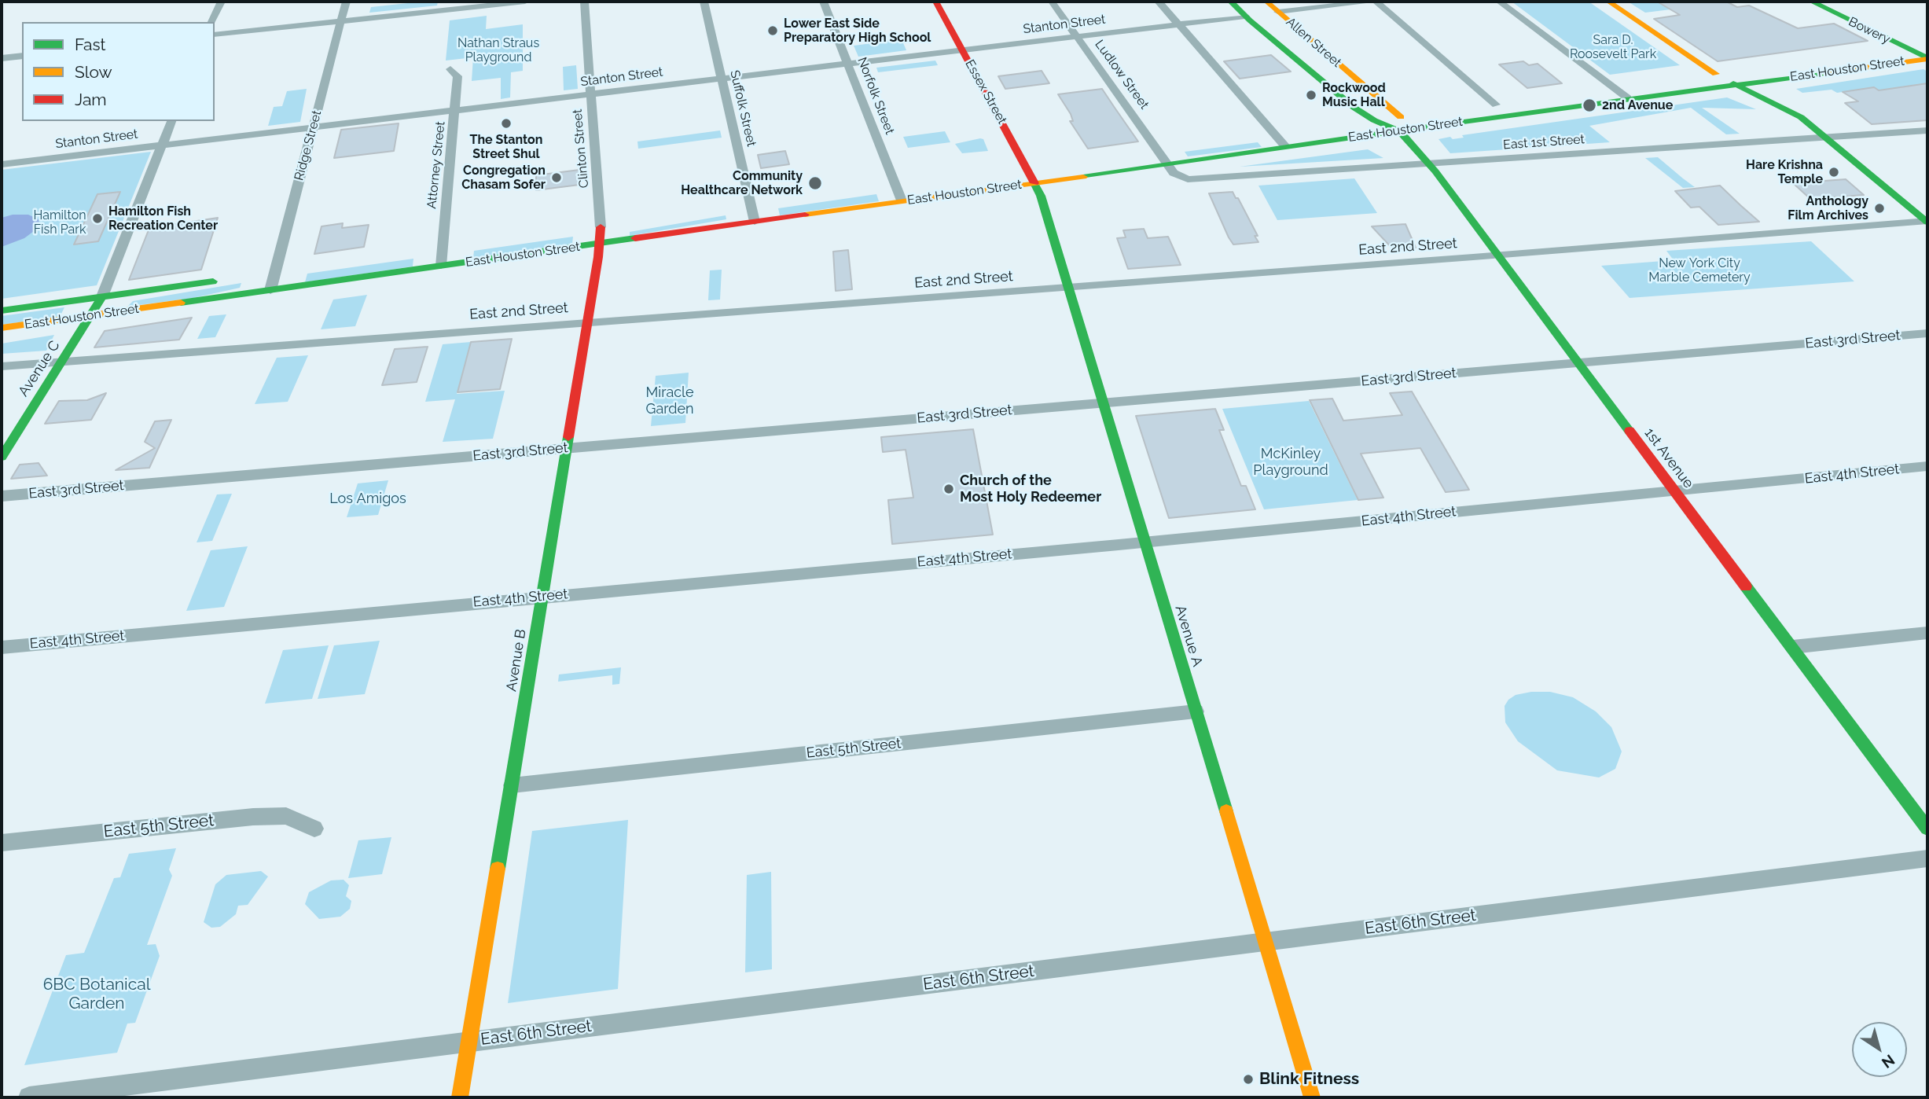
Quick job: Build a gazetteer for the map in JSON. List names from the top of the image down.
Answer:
{
  "streets": {
    "main road": [
      "Bowery",
      "Allen Street",
      "East Houston Street",
      "Essex Street",
      "Avenue C",
      "1st Avenue",
      "Avenue A",
      "Avenue B"
    ],
    "street": [
      "Stanton Street",
      "Ludlow Street",
      "Norfolk Street",
      "Suffolk Street",
      "East 1st Street",
      "Ridge Street",
      "Clinton Street",
      "Attorney Street",
      "East 2nd Street",
      "East 3rd Street",
      "East 4th Street",
      "East 5th Street",
      "East 6th Street"
    ]
  },
  "crossings": [
    ["Stanton Street", "Allen Street"],
    ["Stanton Street", "Ludlow Street"],
    ["Stanton Street", "Essex Street"],
    ["Stanton Street", "Norfolk Street"],
    ["Stanton Street", "Suffolk Street"],
    ["Stanton Street", "Ridge Street"],
    ["Stanton Street", "Clinton Street"],
    ["Stanton Street", "Attorney Street"],
    ["Bowery", "East Houston Street"],
    ["Allen Street", "East Houston Street"],
    ["Allen Street", "1st Avenue"],
    ["East Houston Street", "Ludlow Street"],
    ["East Houston Street", "Essex Street"],
    ["East Houston Street", "Norfolk Street"],
    ["East Houston Street", "Suffolk Street"],
    ["East Houston Street", "East 1st Street"],
    ["East Houston Street", "Ridge Street"],
    ["East Houston Street", "Clinton Street"],
    ["East Houston Street", "Attorney Street"],
    ["East Houston Street", "Avenue C"],
    ["East Houston Street", "1st Avenue"],
    ["East Houston Street", "Avenue A"],
    ["East Houston Street", "Avenue B"],
    ["Ludlow Street", "East 1st Street"],
    ["Essex Street", "Avenue A"],
    ["East 1st Street", "1st Avenue"],
    ["Clinton Street", "Avenue B"],
    ["East 2nd Street", "Avenue C"],
    ["East 2nd Street", "1st Avenue"],
    ["East 2nd Street", "Avenue A"],
    ["East 2nd Street", "Avenue B"],
    ["East 3rd Street", "1st Avenue"],
    ["East 3rd Street", "Avenue A"],
    ["East 3rd Street", "Avenue B"],
    ["1st Avenue", "East 4th Street"],
    ["East 4th Street", "Avenue A"],
    ["East 4th Street", "Avenue B"],
    ["Avenue A", "East 5th Street"],
    ["Avenue A", "East 6th Street"],
    ["Avenue B", "East 5th Street"],
    ["Avenue B", "East 6th Street"]
  ],
  "parks": [
    "Sara D. Roosevelt Park",
    "Nathan Straus Playground",
    "Hamilton Fish Park",
    "New York City Marble Cemetery",
    "Miracle Garden",
    "McKinley Playground",
    "Los Amigos",
    "6BC Botanical Garden"
  ],
  "places": [
    "Lower East Side Preparatory High School",
    "Rockwood Music Hall",
    "2nd Avenue",
    "The Stanton Street Shul",
    "Hare Krishna Temple",
    "Congregation Chasam Sofer",
    "Community Healthcare Network",
    "Anthology Film Archives",
    "Hamilton Fish Recreation Center",
    "Church of the Most Holy Redeemer",
    "Blink Fitness"
  ],
  "legend": ["Fast", "Slow", "Jam"],
  "north": "bottom right"
}
